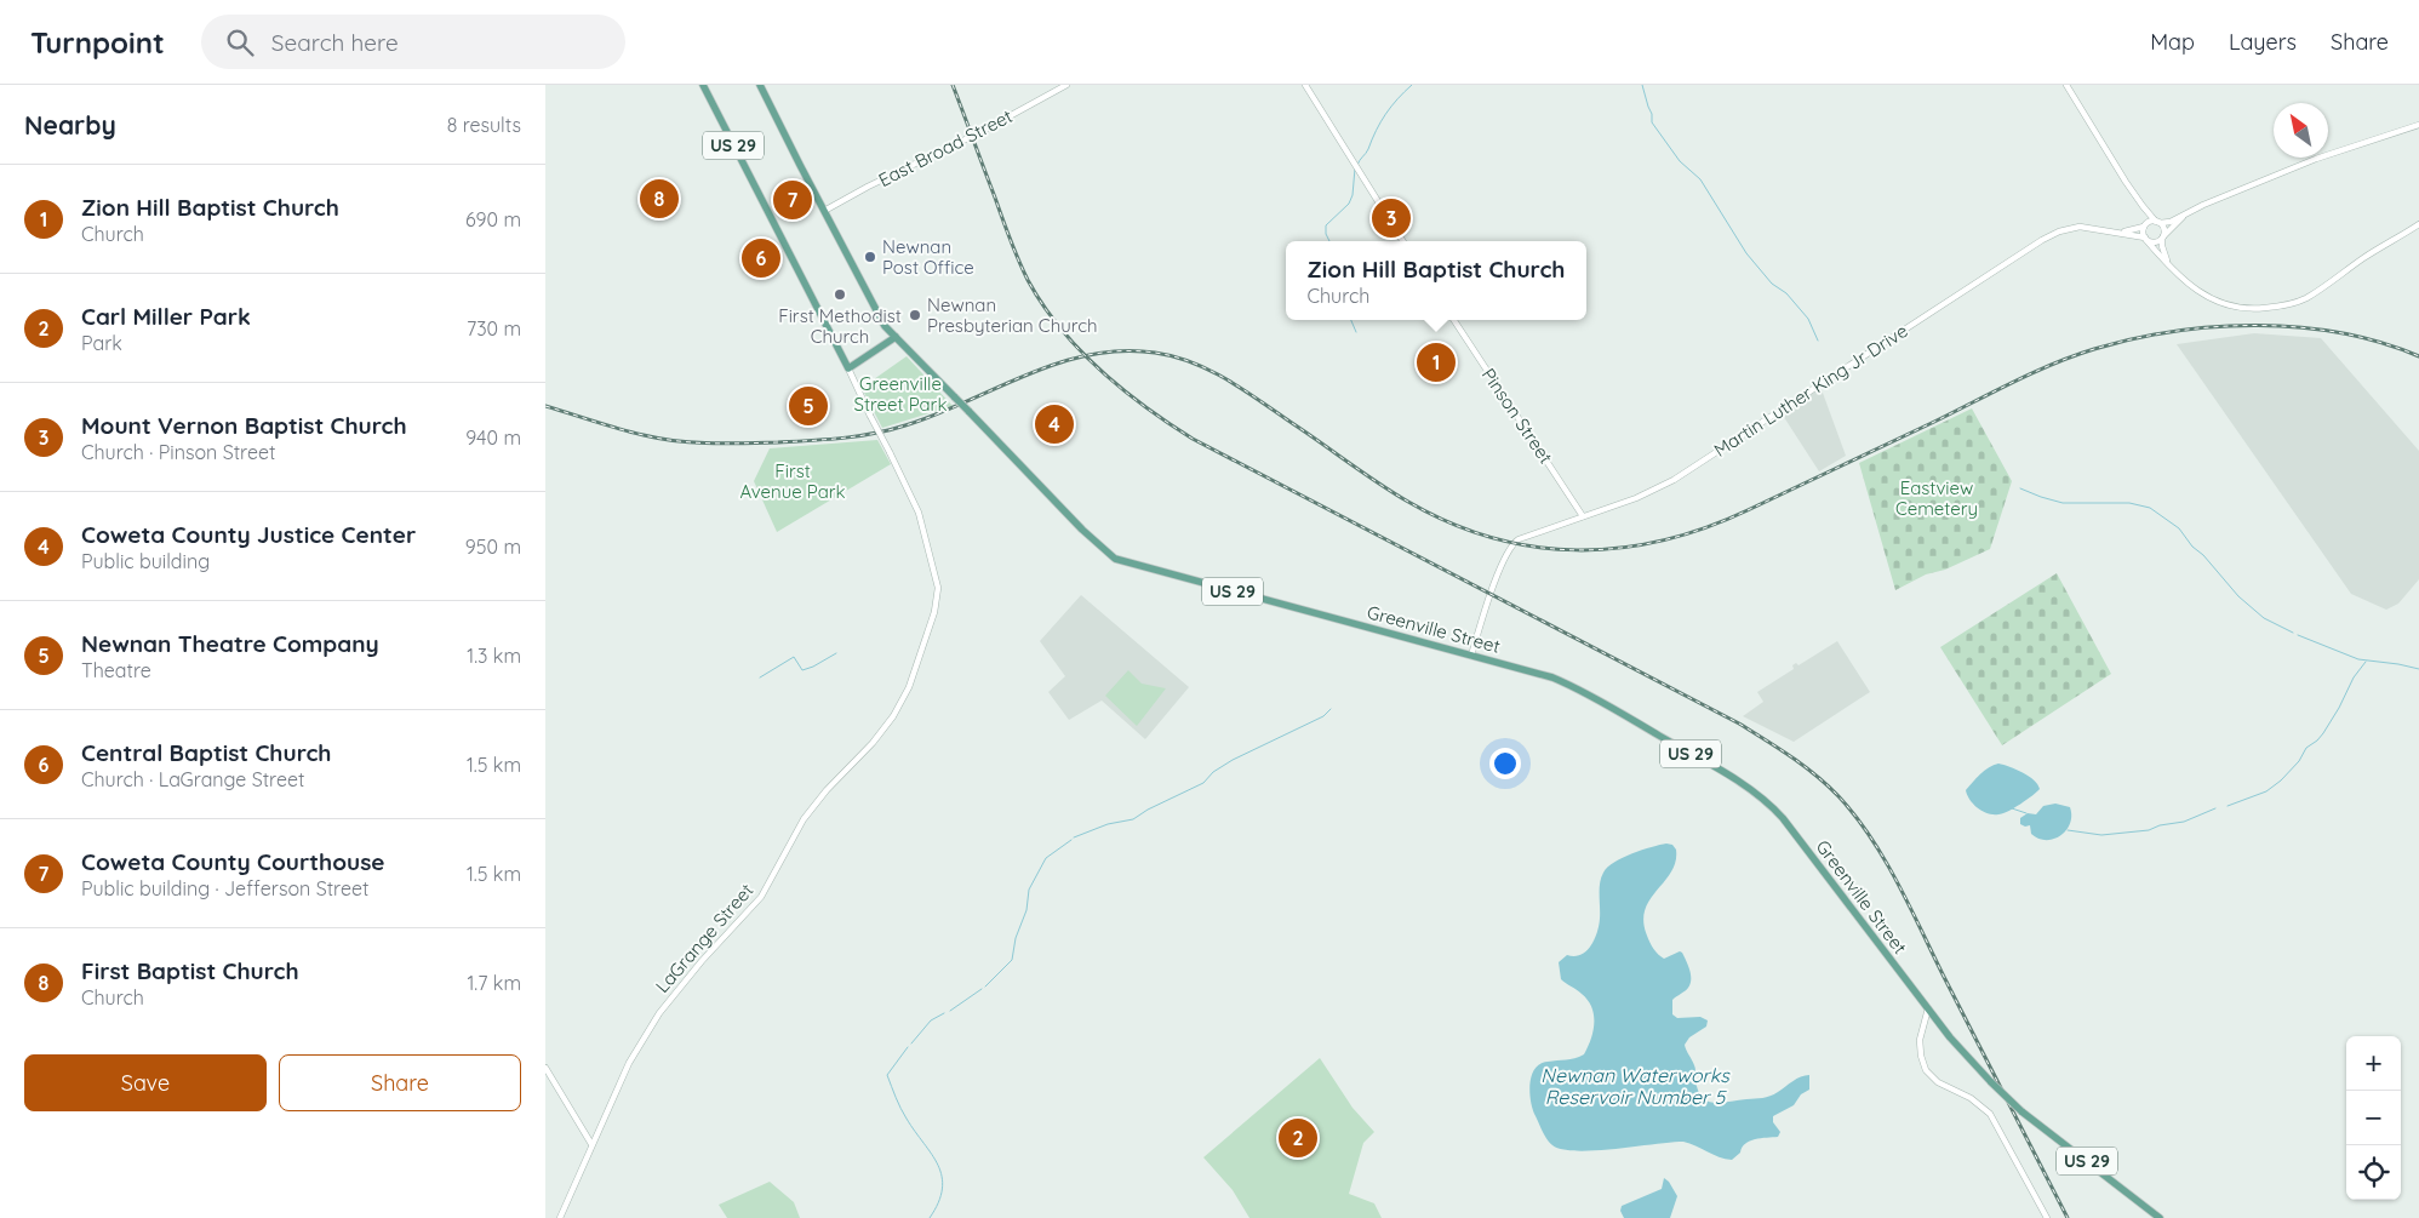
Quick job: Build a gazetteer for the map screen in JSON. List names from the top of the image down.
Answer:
{
  "streets": {
    "main road": ["US 29", "Greenville Street", "LaGrange Street"],
    "street": ["East Broad Street", "Martin Luther King Jr Drive", "Pinson Street"]
  },
  "crossings": [
    ["US 29", "East Broad Street"],
    ["US 29", "Greenville Street"],
    ["Martin Luther King Jr Drive", "Pinson Street"],
    ["Martin Luther King Jr Drive", "Greenville Street"]
  ],
  "water": ["Newnan Waterworks Reservoir Number 5"],
  "parks": ["Greenville Street Park", "First Avenue Park", "Eastview Cemetery"],
  "places": ["Newnan Post Office", "First Methodist Church", "Newnan Presbyterian Church"],
  "north": "top left",
  "page": {
    "header": "Turnpoint",
    "search": "Search here",
    "nav": ["Map", "Layers", "Share"],
    "heading": ["Nearby", "8 results"],
    "list": [
      {
        "mark": "1",
        "name": "Zion Hill Baptist Church",
        "note": "Church",
        "value": "690 m"
      },
      {
        "mark": "2",
        "name": "Carl Miller Park",
        "note": "Park",
        "value": "730 m"
      },
      {
        "mark": "3",
        "name": "Mount Vernon Baptist Church",
        "note": "Church · Pinson Street",
        "value": "940 m"
      },
      {
        "mark": "4",
        "name": "Coweta County Justice Center",
        "note": "Public building",
        "value": "950 m"
      },
      {
        "mark": "5",
        "name": "Newnan Theatre Company",
        "note": "Theatre",
        "value": "1.3 km"
      },
      {
        "mark": "6",
        "name": "Central Baptist Church",
        "note": "Church · LaGrange Street",
        "value": "1.5 km"
      },
      {
        "mark": "7",
        "name": "Coweta County Courthouse",
        "note": "Public building · Jefferson Street",
        "value": "1.5 km"
      },
      {
        "mark": "8",
        "name": "First Baptist Church",
        "note": "Church",
        "value": "1.7 km"
      }
    ],
    "pins": [
      "8",
      "7",
      "3",
      "6",
      "1",
      "5",
      "4",
      "2"
    ],
    "popup": ["Zion Hill Baptist Church", "Church"],
    "buttons": ["Save", "Share"],
    "map_buttons": ["+", "−"]
  }
}
